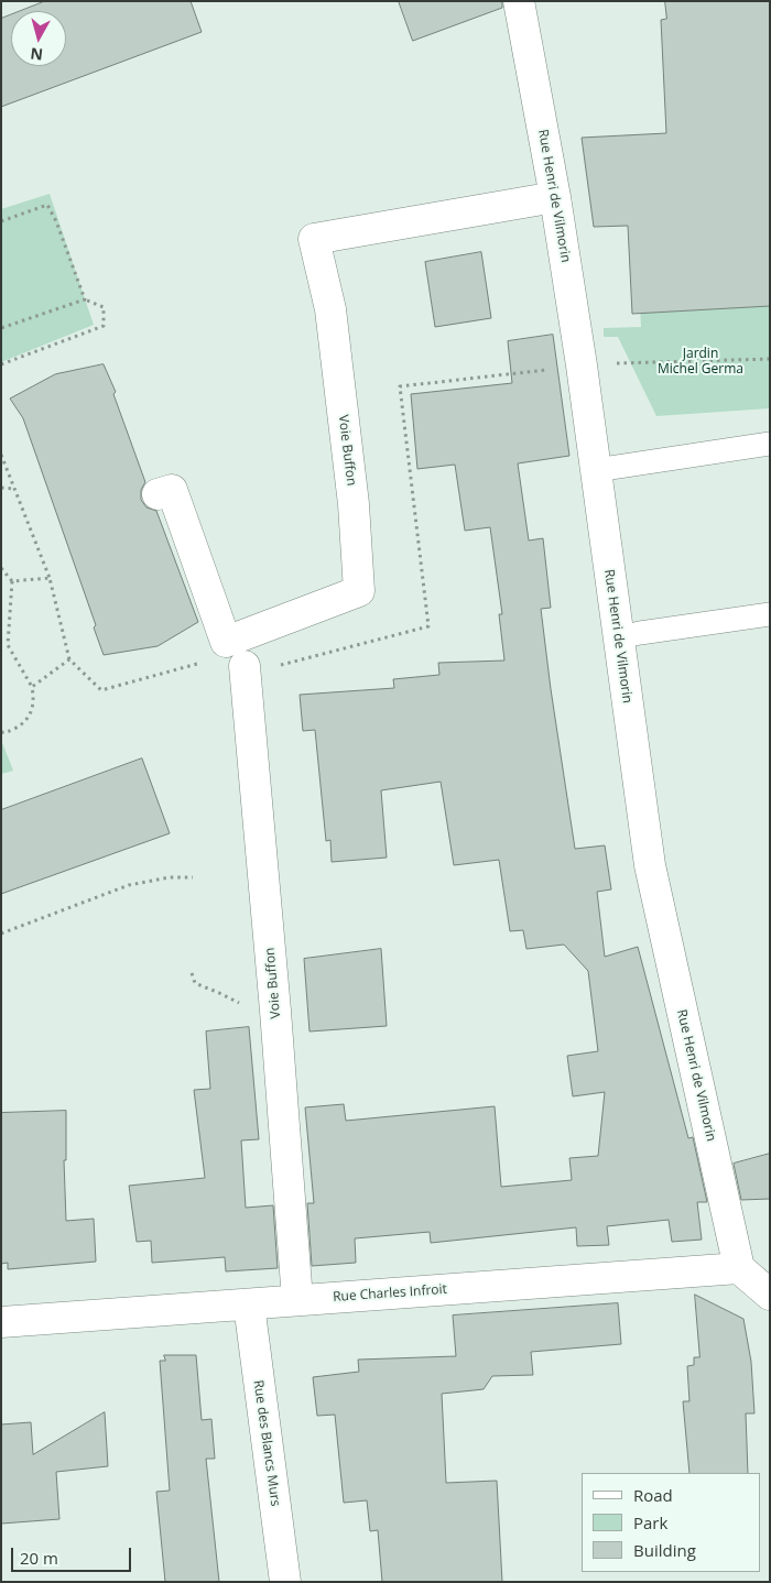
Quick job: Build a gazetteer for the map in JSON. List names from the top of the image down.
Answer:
{
  "streets": {
    "street": [
      "Rue Henri de Vilmorin",
      "Voie Buffon",
      "Rue Charles Infroit",
      "Rue des Blancs Murs"
    ]
  },
  "crossings": [
    ["Rue Henri de Vilmorin", "Voie Buffon"],
    ["Rue Henri de Vilmorin", "Rue Charles Infroit"],
    ["Voie Buffon", "Rue Charles Infroit"],
    ["Rue Charles Infroit", "Rue des Blancs Murs"]
  ],
  "parks": ["Jardin Michel Germa"],
  "legend": ["Road", "Park", "Building"],
  "scale_bar": "20 m",
  "north": "bottom"
}
